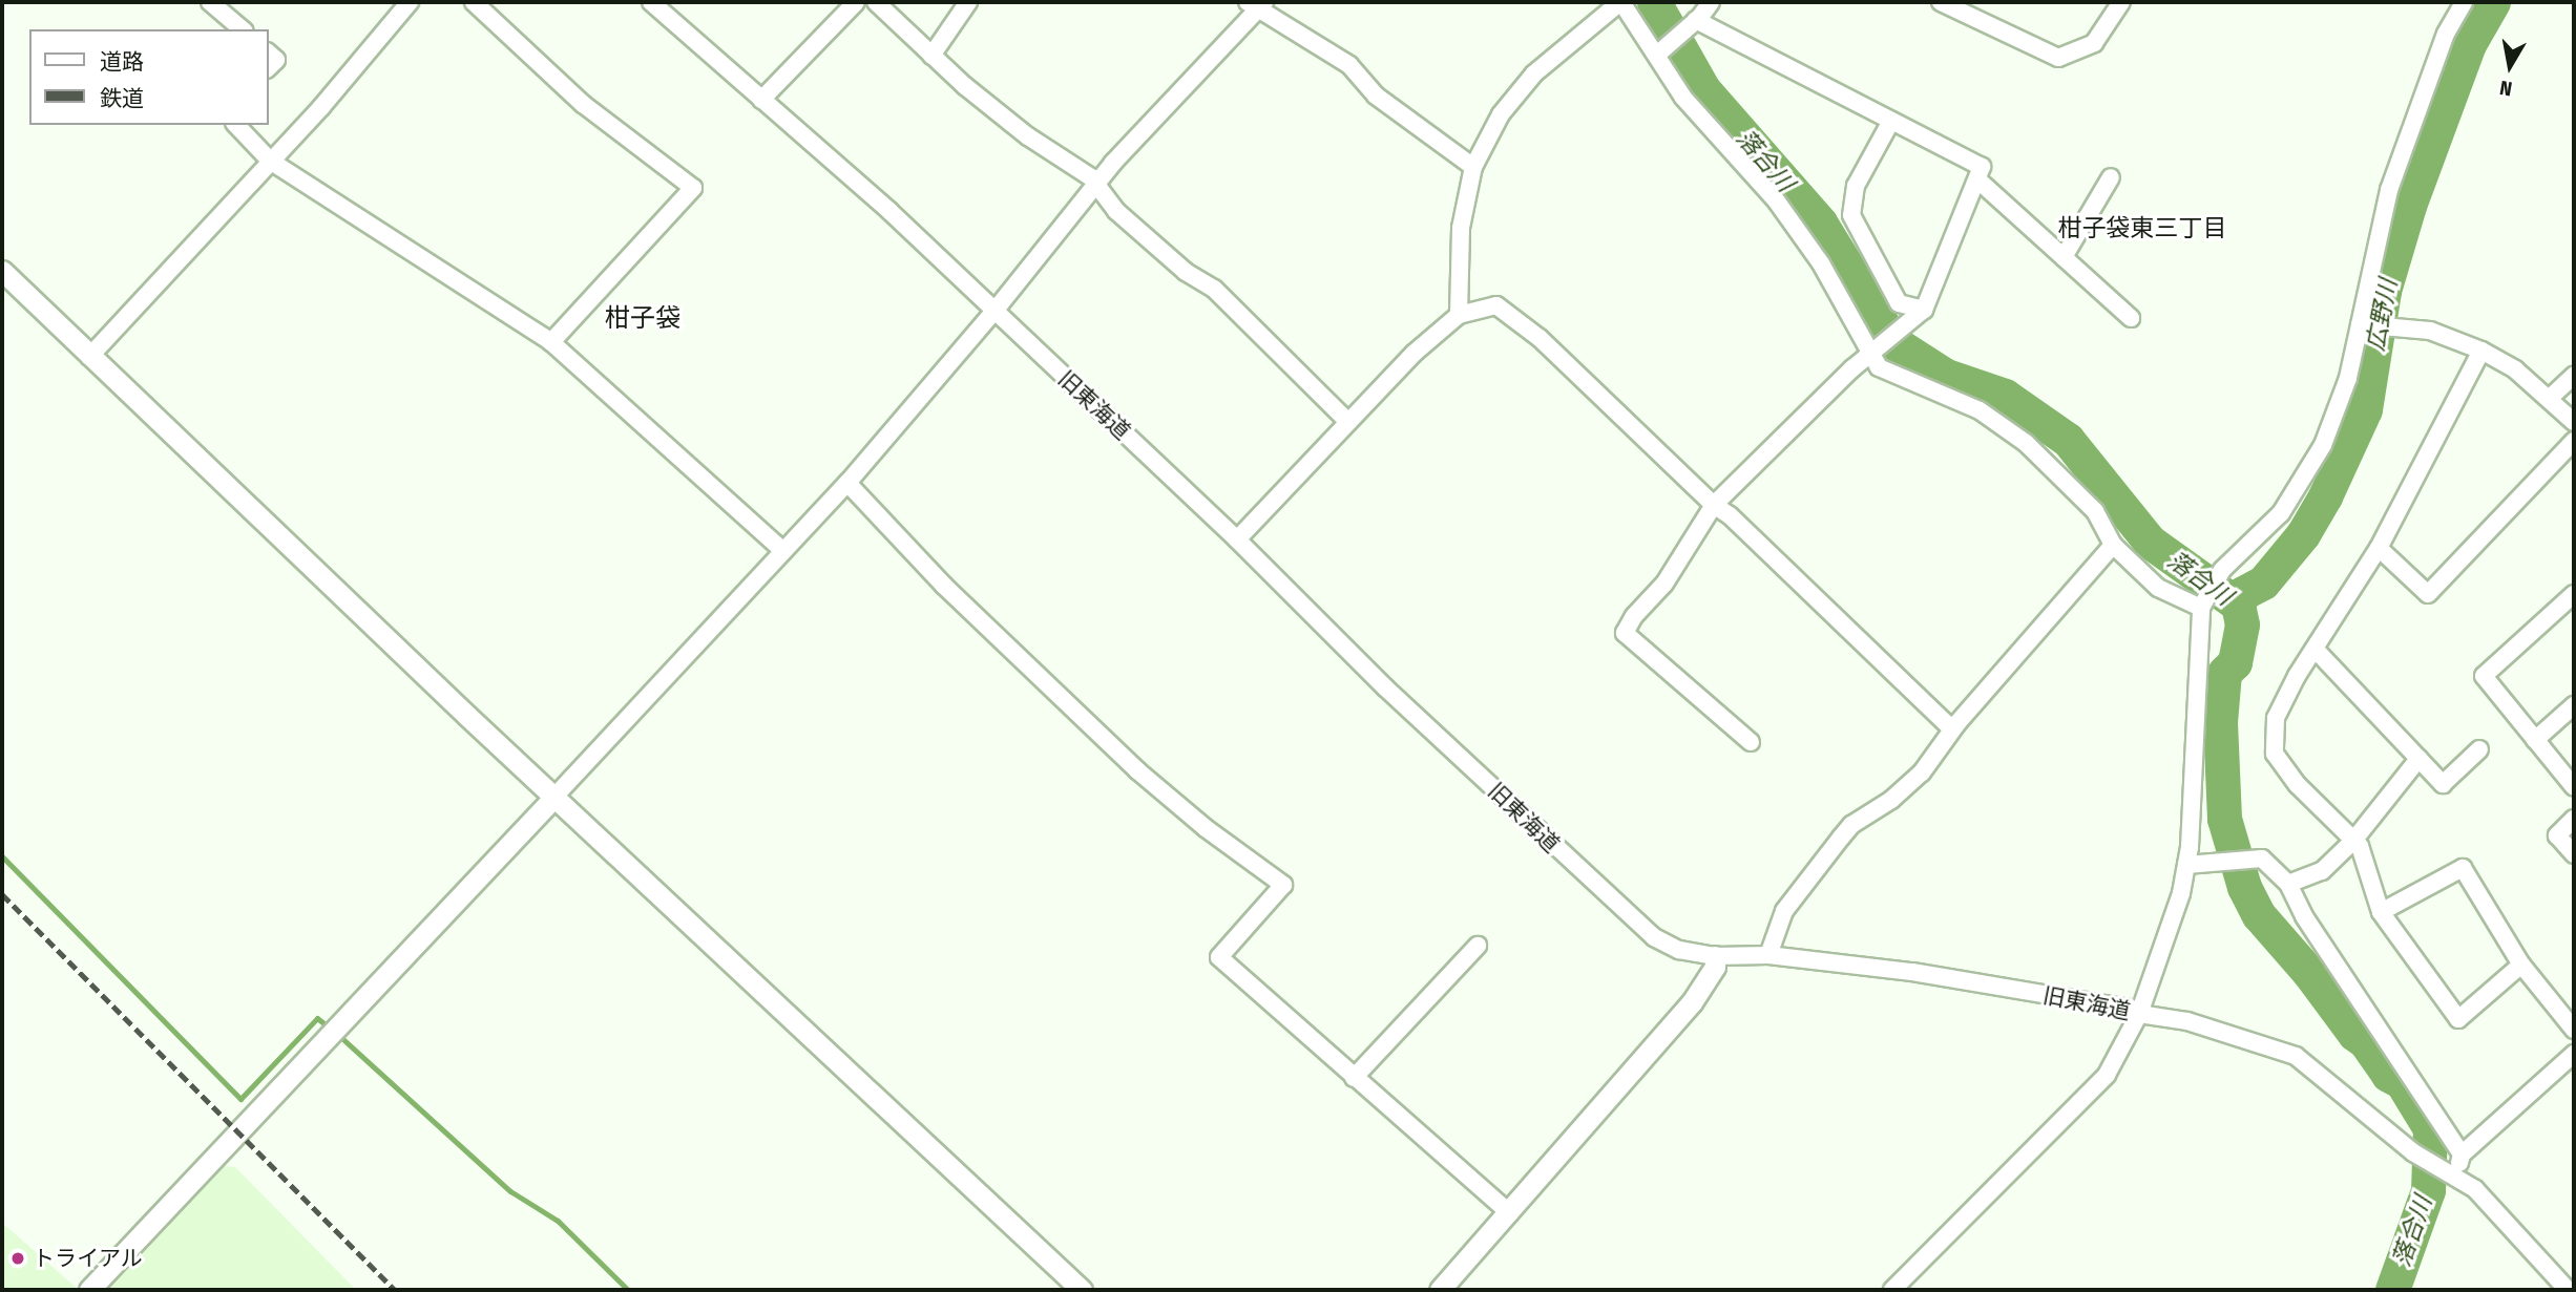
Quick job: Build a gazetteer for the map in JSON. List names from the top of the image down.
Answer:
{
  "streets": {
    "street": ["旧東海道"]
  },
  "districts": ["柑子袋東三丁目", "柑子袋"],
  "water": ["落合川", "広野川"],
  "places": ["トライアル"],
  "legend": ["道路", "鉄道"],
  "north": "bottom"
}
